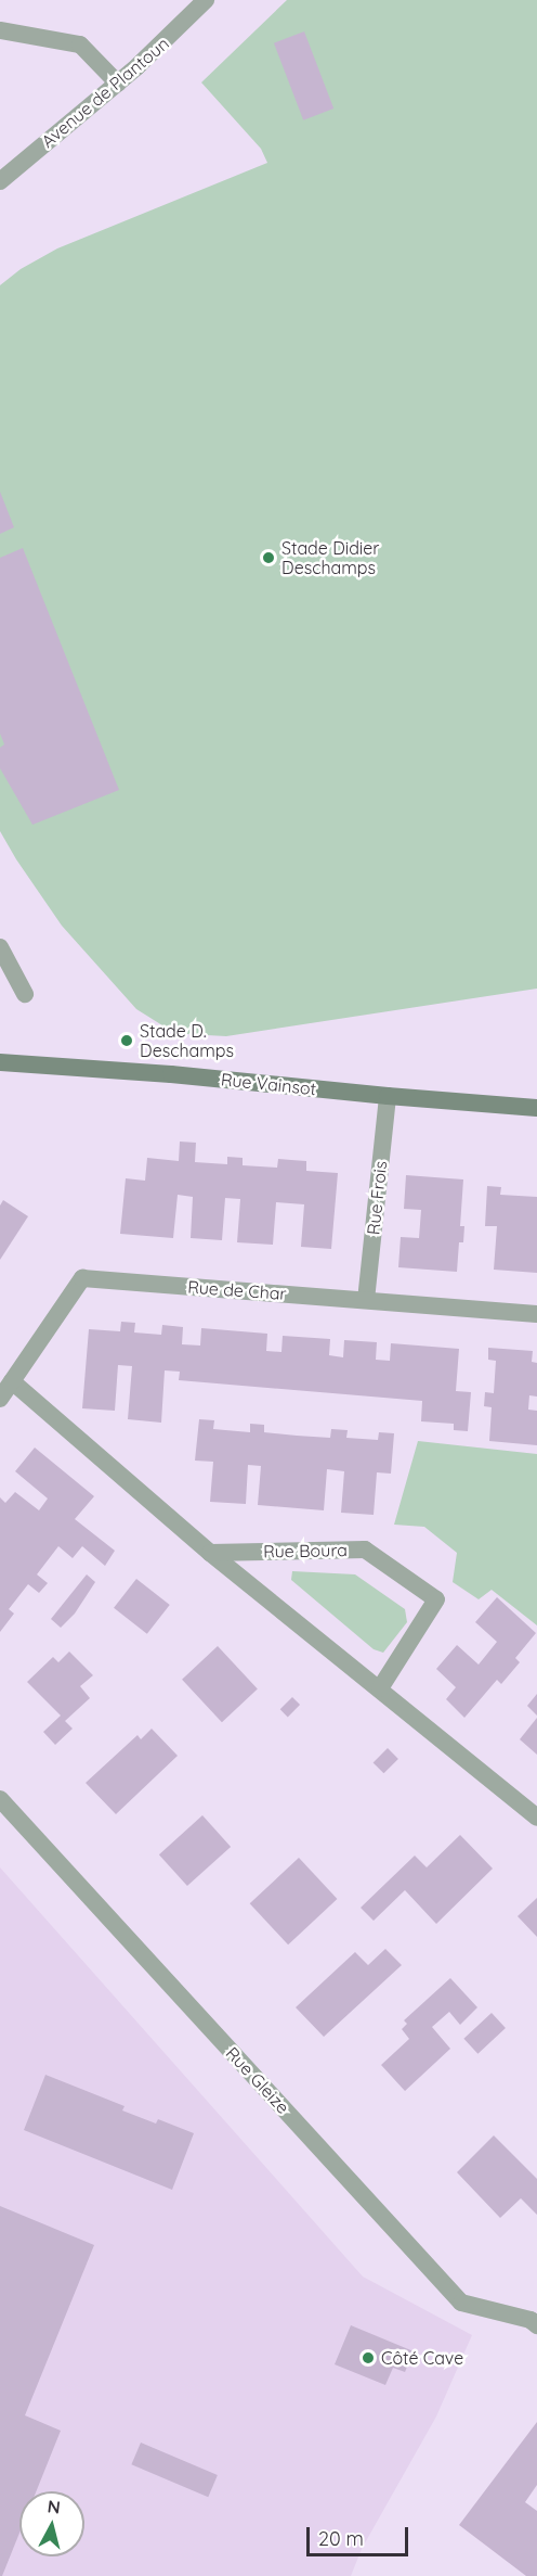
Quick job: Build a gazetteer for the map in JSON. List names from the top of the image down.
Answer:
{
  "streets": {
    "main road": ["Rue Vainsot"],
    "street": [
      "Avenue de Plantoun",
      "Rue Frois",
      "Rue de Char",
      "Rue Boura",
      "Rue Gleize"
    ]
  },
  "crossings": [
    ["Rue Vainsot", "Rue Frois"],
    ["Rue Frois", "Rue de Char"],
    ["Rue de Char", "Rue Boura"]
  ],
  "places": ["Stade Didier Deschamps", "Stade D. Deschamps", "Côté Cave"],
  "scale_bar": "20 m",
  "north": "top"
}
